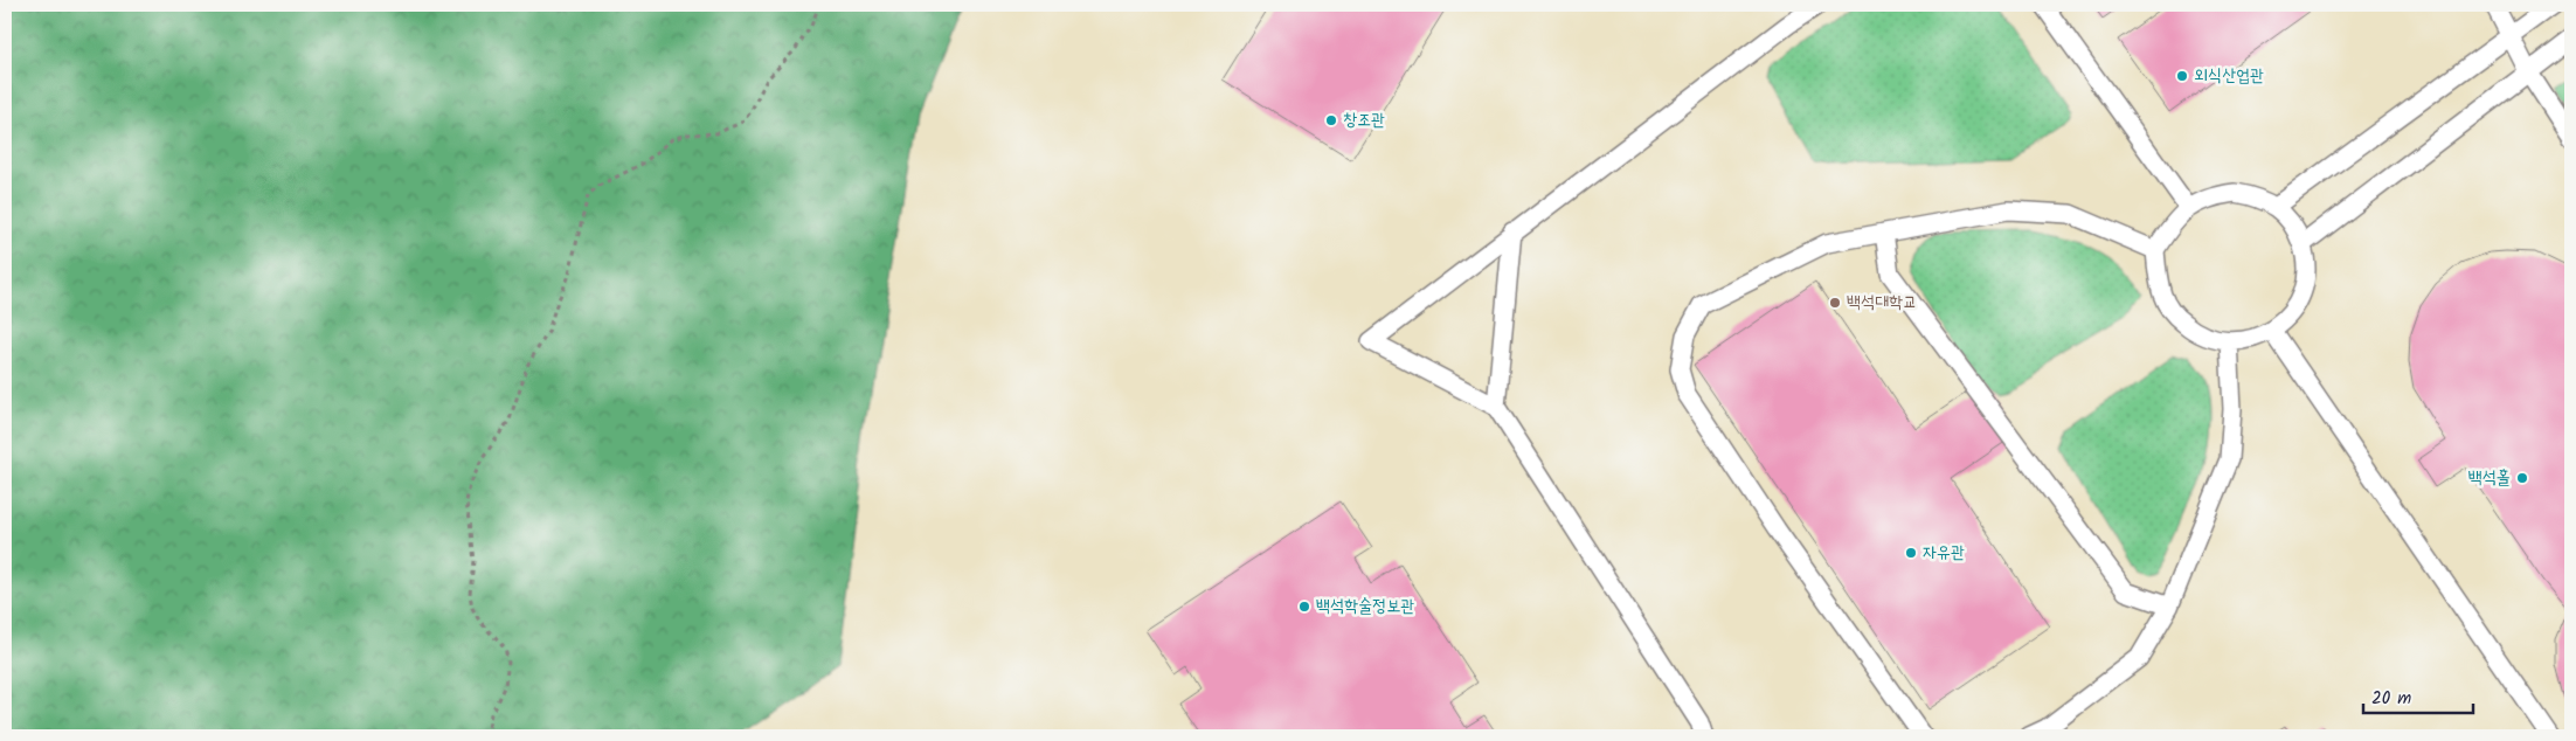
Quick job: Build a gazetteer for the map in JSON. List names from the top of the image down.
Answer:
{
  "places": [
    "외식산업관",
    "창조관",
    "백석대학교",
    "백석홀",
    "자유관",
    "백석학술정보관"
  ],
  "scale_bar": "20 m"
}
